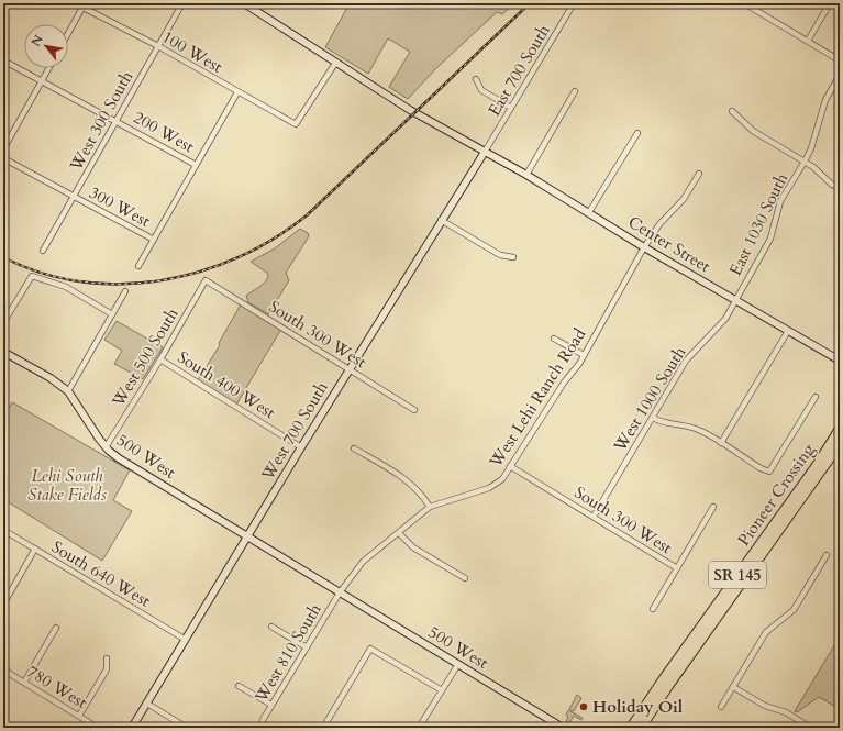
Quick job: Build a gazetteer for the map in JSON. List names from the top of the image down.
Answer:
{
  "streets": {
    "highway": ["Pioneer Crossing", "SR 145"],
    "street": [
      "100 West",
      "East 700 South",
      "West 300 South",
      "200 West",
      "300 West",
      "East 1030 South",
      "Center Street",
      "South 300 West",
      "West 500 South",
      "South 400 West",
      "West Lehi Ranch Road",
      "West 1000 South",
      "West 700 South",
      "500 West",
      "South 640 West",
      "West 810 South",
      "780 West"
    ]
  },
  "crossings": [
    ["100 West", "West 300 South"],
    ["100 West", "Center Street"],
    ["East 700 South", "Center Street"],
    ["East 700 South", "West 700 South"],
    ["West 300 South", "200 West"],
    ["West 300 South", "300 West"],
    ["East 1030 South", "Center Street"],
    ["East 1030 South", "West 1000 South"],
    ["Center Street", "West Lehi Ranch Road"],
    ["Center Street", "West 1000 South"],
    ["Center Street", "West 700 South"],
    ["South 300 West", "West 500 South"],
    ["South 300 West", "West Lehi Ranch Road"],
    ["South 300 West", "West 1000 South"],
    ["South 300 West", "West 700 South"],
    ["West 500 South", "South 400 West"],
    ["West 500 South", "500 West"],
    ["South 400 West", "West 700 South"],
    ["West Lehi Ranch Road", "500 West"],
    ["West Lehi Ranch Road", "West 810 South"],
    ["West 700 South", "500 West"],
    ["West 700 South", "South 640 West"],
    ["500 West", "West 810 South"]
  ],
  "parks": ["Lehi South Stake Fields"],
  "places": ["Holiday Oil"],
  "north": "top left"
}
